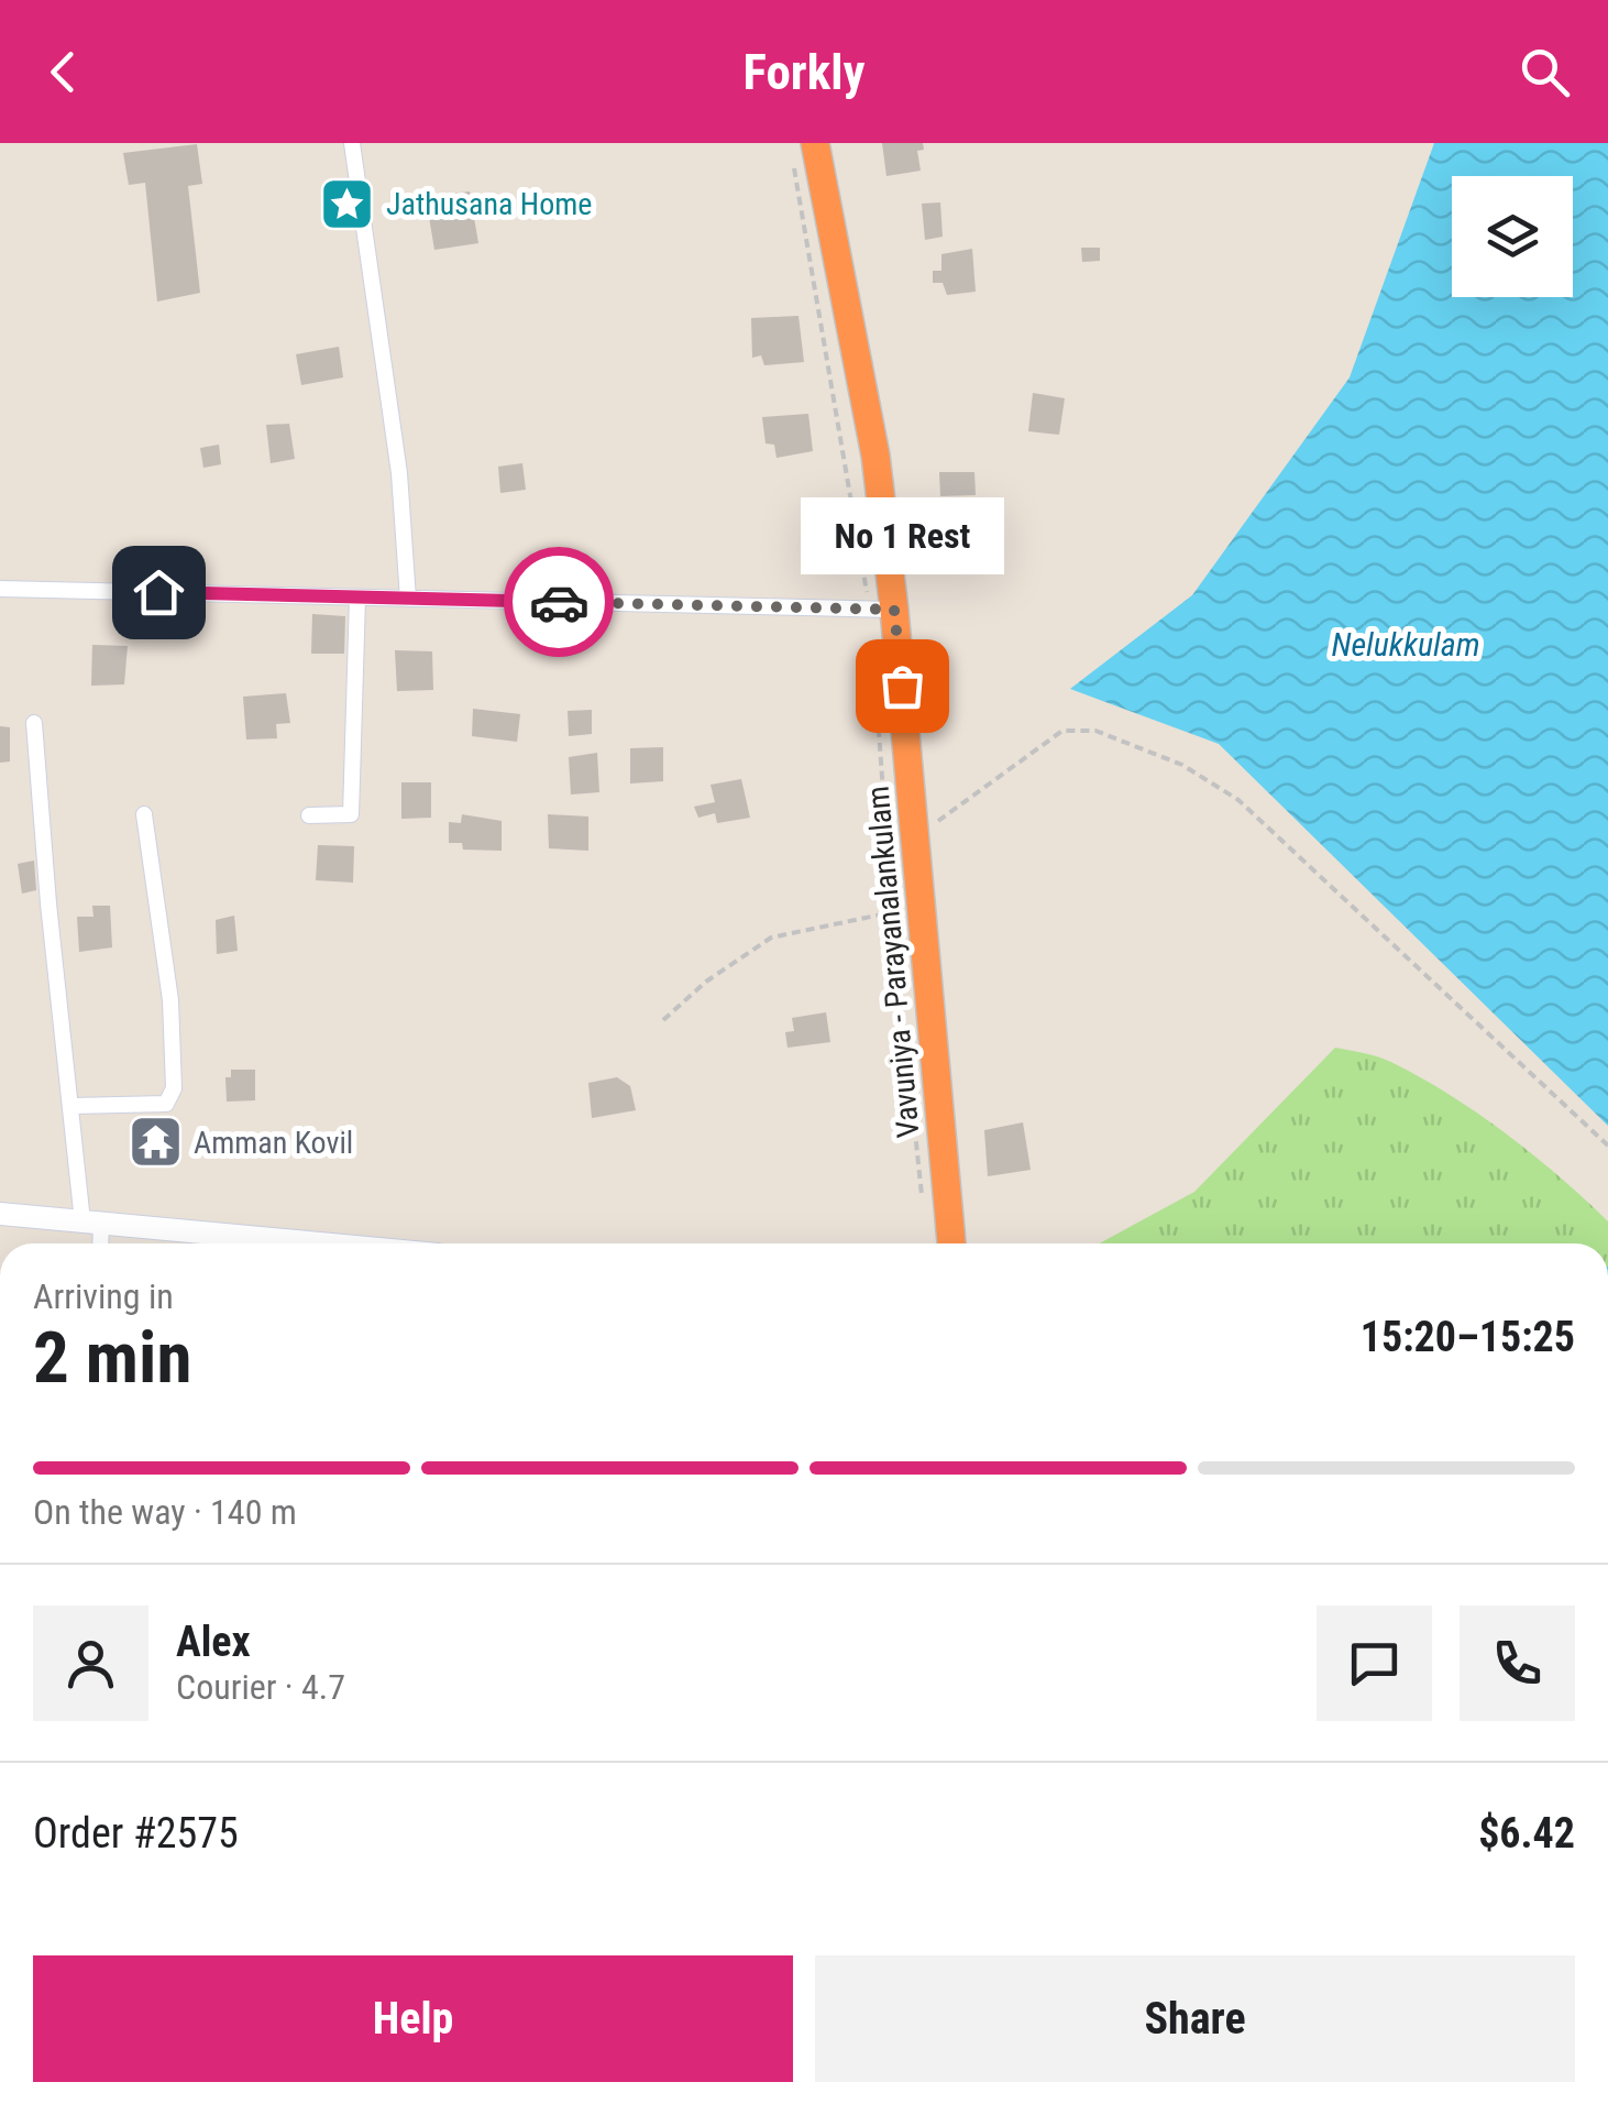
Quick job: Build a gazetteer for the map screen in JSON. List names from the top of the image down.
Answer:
{
  "streets": {
    "highway": ["Vavuniya - Parayanalankulam"]
  },
  "water": ["Nelukkulam"],
  "places": {
    "place": ["Jathusana Home"],
    "other": ["No 1 Rest"],
    "temple": ["Amman Kovil"]
  },
  "page": {
    "header": "Forkly",
    "bubble": "No 1 Rest",
    "heading": ["2 min", "Arriving in", "15:20–15:25"],
    "panel": [
      "Alex",
      "Courier · 4.7",
      "Order #2575",
      "$6.42"
    ],
    "bar": "On the way · 140 m",
    "buttons": ["Help", "Share"]
  }
}
